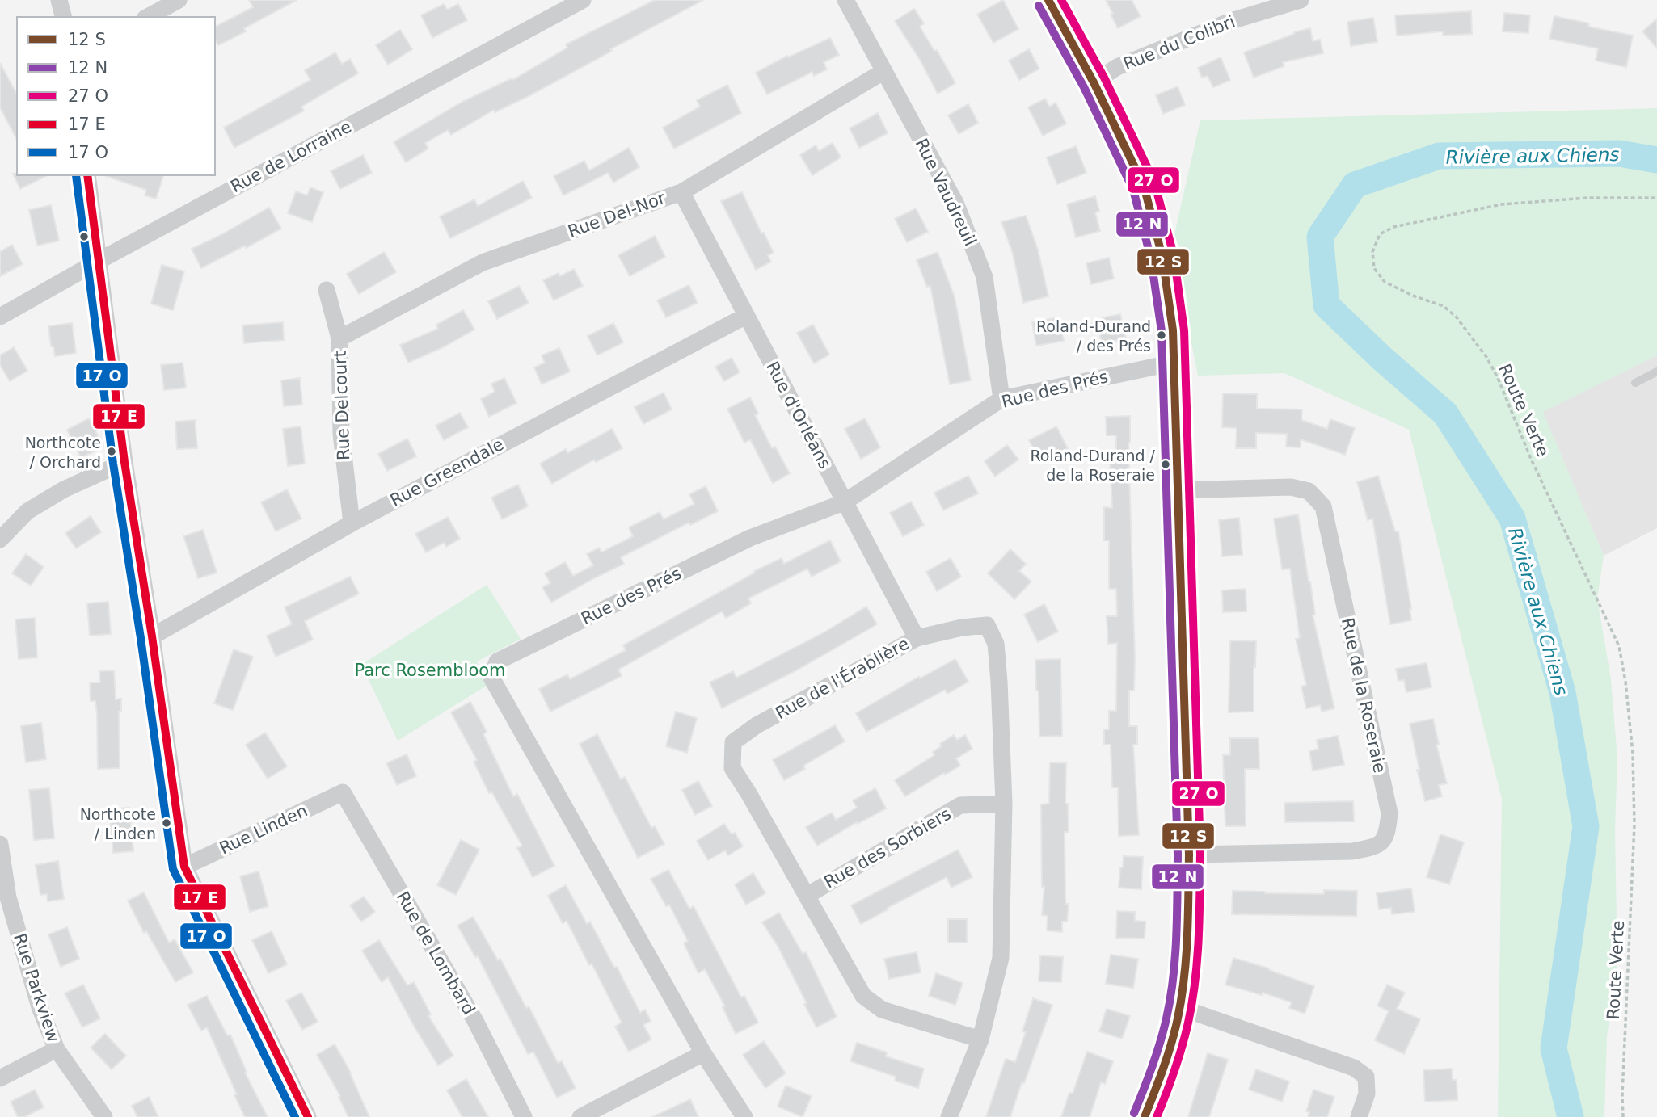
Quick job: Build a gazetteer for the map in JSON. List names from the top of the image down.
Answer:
{
  "streets": {
    "street": [
      "Rue du Colibri",
      "Rue de Lorraine",
      "Rue Vaudreuil",
      "Rue Del-Nor",
      "Rue des Prés",
      "Rue Delcourt",
      "Rue d'Orléans",
      "Rue Greendale",
      "Rue de l'Érablière",
      "Rue de la Roseraie",
      "Rue Linden",
      "Rue des Sorbiers",
      "Rue de Lombard",
      "Rue Parkview"
    ],
    "path": ["Route Verte"]
  },
  "crossings": [
    ["Rue Vaudreuil", "Rue Del-Nor"],
    ["Rue Vaudreuil", "Rue des Prés"],
    ["Rue Del-Nor", "Rue Delcourt"],
    ["Rue Del-Nor", "Rue d'Orléans"],
    ["Rue des Prés", "Rue d'Orléans"],
    ["Rue Delcourt", "Rue Greendale"],
    ["Rue d'Orléans", "Rue Greendale"],
    ["Rue d'Orléans", "Rue de l'Érablière"],
    ["Rue de l'Érablière", "Rue des Sorbiers"],
    ["Rue Linden", "Rue de Lombard"]
  ],
  "water": ["Rivière aux Chiens"],
  "parks": ["Parc Rosembloom"],
  "places": [
    "Roland-Durand / des Prés",
    "Northcote / Orchard",
    "Roland-Durand / de la Roseraie",
    "Northcote / Linden"
  ],
  "legend": [
    "12 S",
    "12 N",
    "27 O",
    "17 E",
    "17 O"
  ]
}
